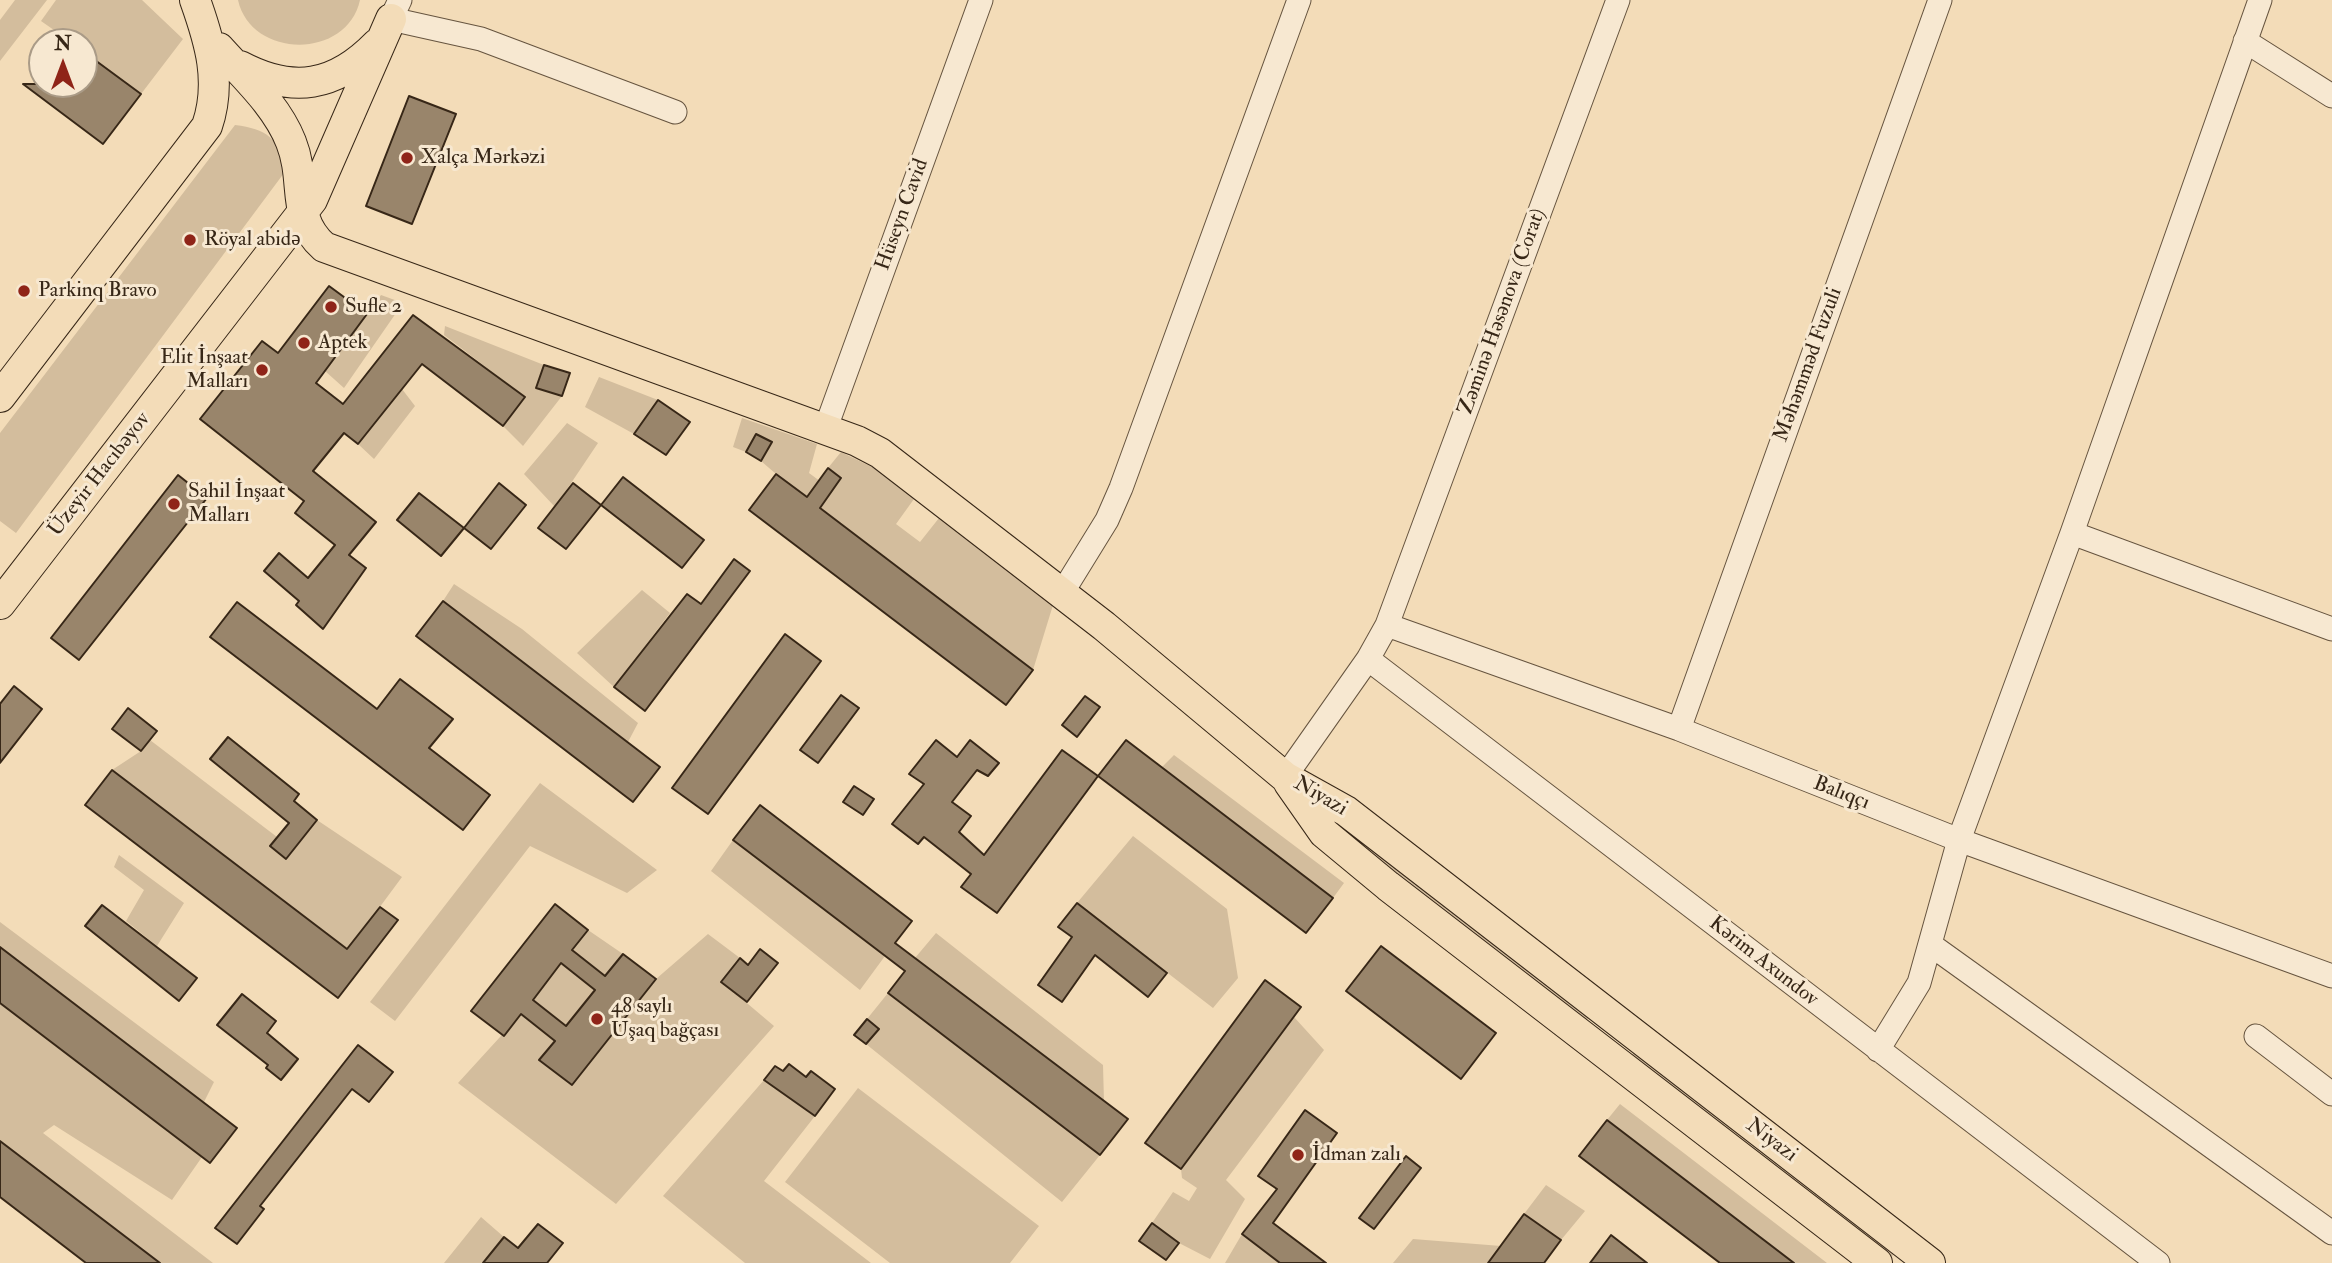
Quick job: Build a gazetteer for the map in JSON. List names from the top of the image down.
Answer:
{
  "streets": {
    "main road": ["Üzeyir Hacıbəyov", "Niyazi"],
    "street": [
      "Hüseyn Cavid",
      "Zəminə Həsənova (Corat)",
      "Məhəmməd Fuzuli",
      "Balıqçı",
      "Kərim Axundov"
    ]
  },
  "crossings": [
    ["Zəminə Həsənova (Corat)", "Balıqçı"],
    ["Məhəmməd Fuzuli", "Balıqçı"]
  ],
  "places": [
    "Xalça Mərkəzi",
    "Röyal abidə",
    "Parkinq Bravo",
    "Sufle 2",
    "Aptek",
    "Elit İnşaat Malları",
    "Sahil İnşaat Malları",
    "48 saylı Uşaq bağçası",
    "İdman zalı"
  ],
  "north": "top"
}
